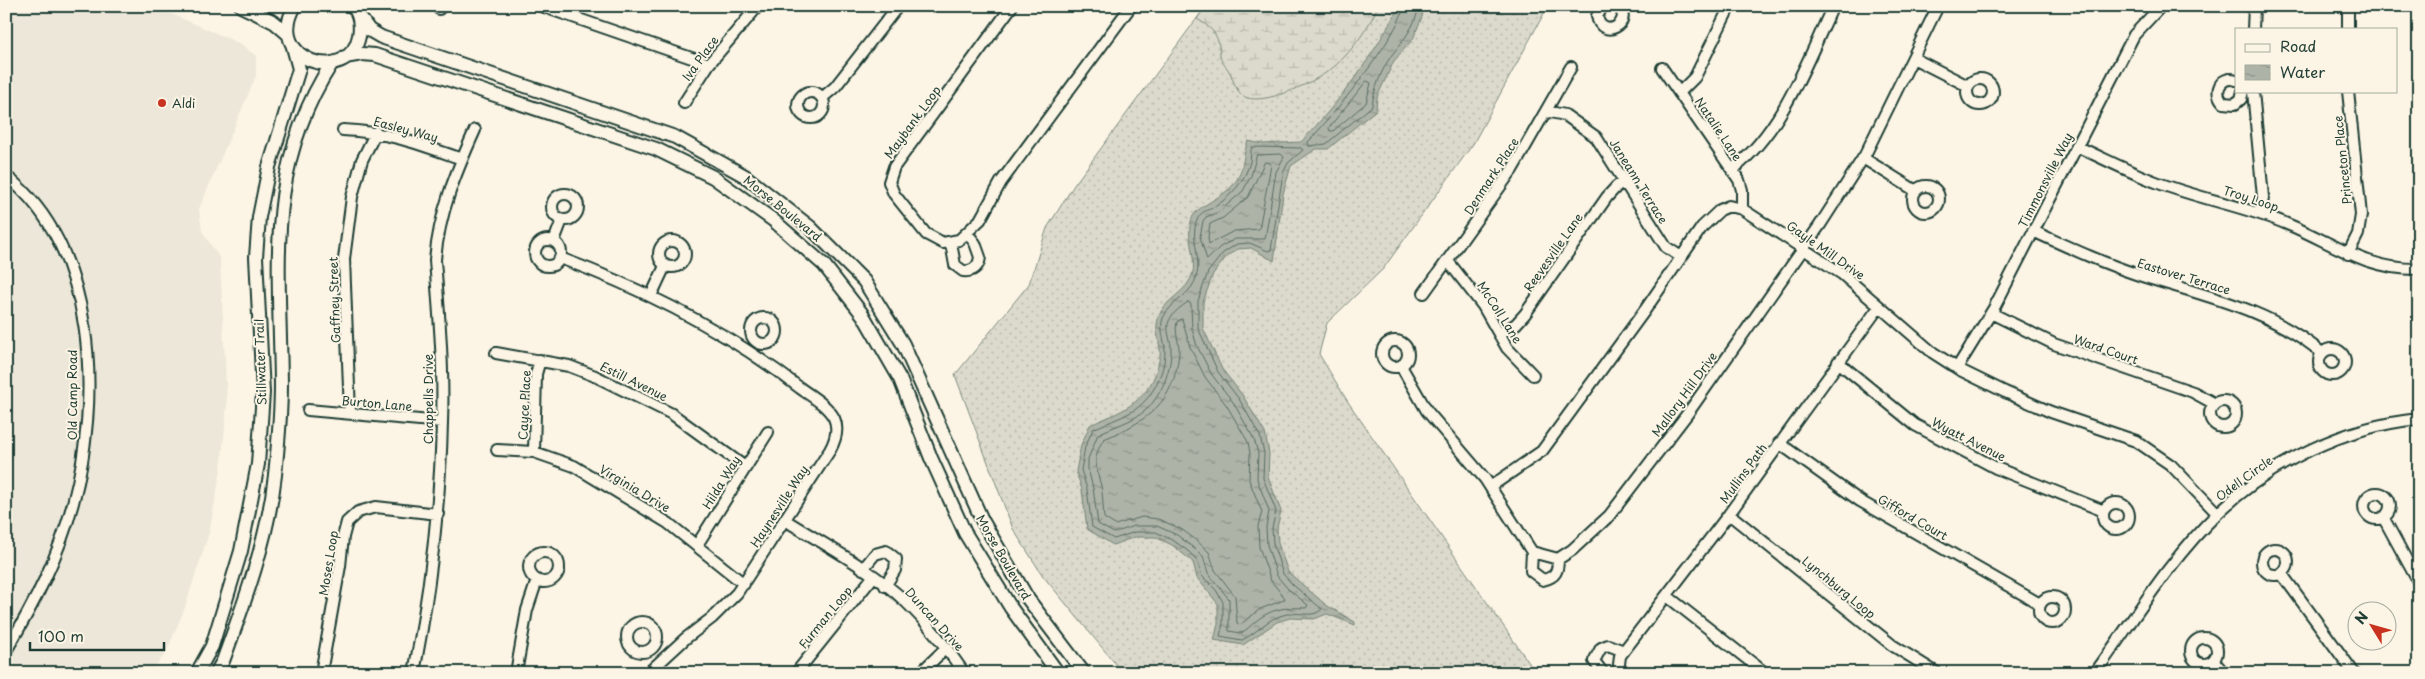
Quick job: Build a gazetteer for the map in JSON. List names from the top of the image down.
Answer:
{
  "streets": {
    "main road": ["Morse Boulevard", "Stillwater Trail"],
    "street": [
      "Iva Place",
      "Maybank Loop",
      "Easley Way",
      "Natalie Lane",
      "Princeton Place",
      "Denmark Place",
      "Timmonsville Way",
      "Janeann Terrace",
      "Troy Loop",
      "Gayle Mill Drive",
      "Reevesville Lane",
      "Eastover Terrace",
      "Gaffney Street",
      "McColl Lane",
      "Ward Court",
      "Estill Avenue",
      "Mallory Hill Drive",
      "Old Camp Road",
      "Chappells Drive",
      "Burton Lane",
      "Cayce Place",
      "Wyatt Avenue",
      "Mullins Path",
      "Odell Circle",
      "Hilda Way",
      "Virginia Drive",
      "Haynesville Way",
      "Gifford Court",
      "Moses Loop",
      "Lynchburg Loop",
      "Furman Loop",
      "Duncan Drive"
    ]
  },
  "crossings": [
    ["Easley Way", "Gaffney Street"],
    ["Easley Way", "Chappells Drive"],
    ["Natalie Lane", "Gayle Mill Drive"],
    ["Princeton Place", "Troy Loop"],
    ["Denmark Place", "Janeann Terrace"],
    ["Denmark Place", "McColl Lane"],
    ["Timmonsville Way", "Troy Loop"],
    ["Timmonsville Way", "Gayle Mill Drive"],
    ["Timmonsville Way", "Eastover Terrace"],
    ["Timmonsville Way", "Ward Court"],
    ["Janeann Terrace", "Reevesville Lane"],
    ["Gayle Mill Drive", "Mallory Hill Drive"],
    ["Gayle Mill Drive", "Mullins Path"],
    ["Gayle Mill Drive", "Odell Circle"],
    ["Reevesville Lane", "McColl Lane"],
    ["Gaffney Street", "Burton Lane"],
    ["Estill Avenue", "Cayce Place"],
    ["Estill Avenue", "Hilda Way"],
    ["Chappells Drive", "Burton Lane"],
    ["Chappells Drive", "Moses Loop"],
    ["Cayce Place", "Virginia Drive"],
    ["Wyatt Avenue", "Mullins Path"],
    ["Mullins Path", "Gifford Court"],
    ["Mullins Path", "Lynchburg Loop"],
    ["Hilda Way", "Virginia Drive"],
    ["Virginia Drive", "Haynesville Way"],
    ["Haynesville Way", "Duncan Drive"],
    ["Furman Loop", "Duncan Drive"]
  ],
  "places": ["Aldi"],
  "legend": ["Road", "Water"],
  "scale_bar": "100 m",
  "north": "top left"
}
